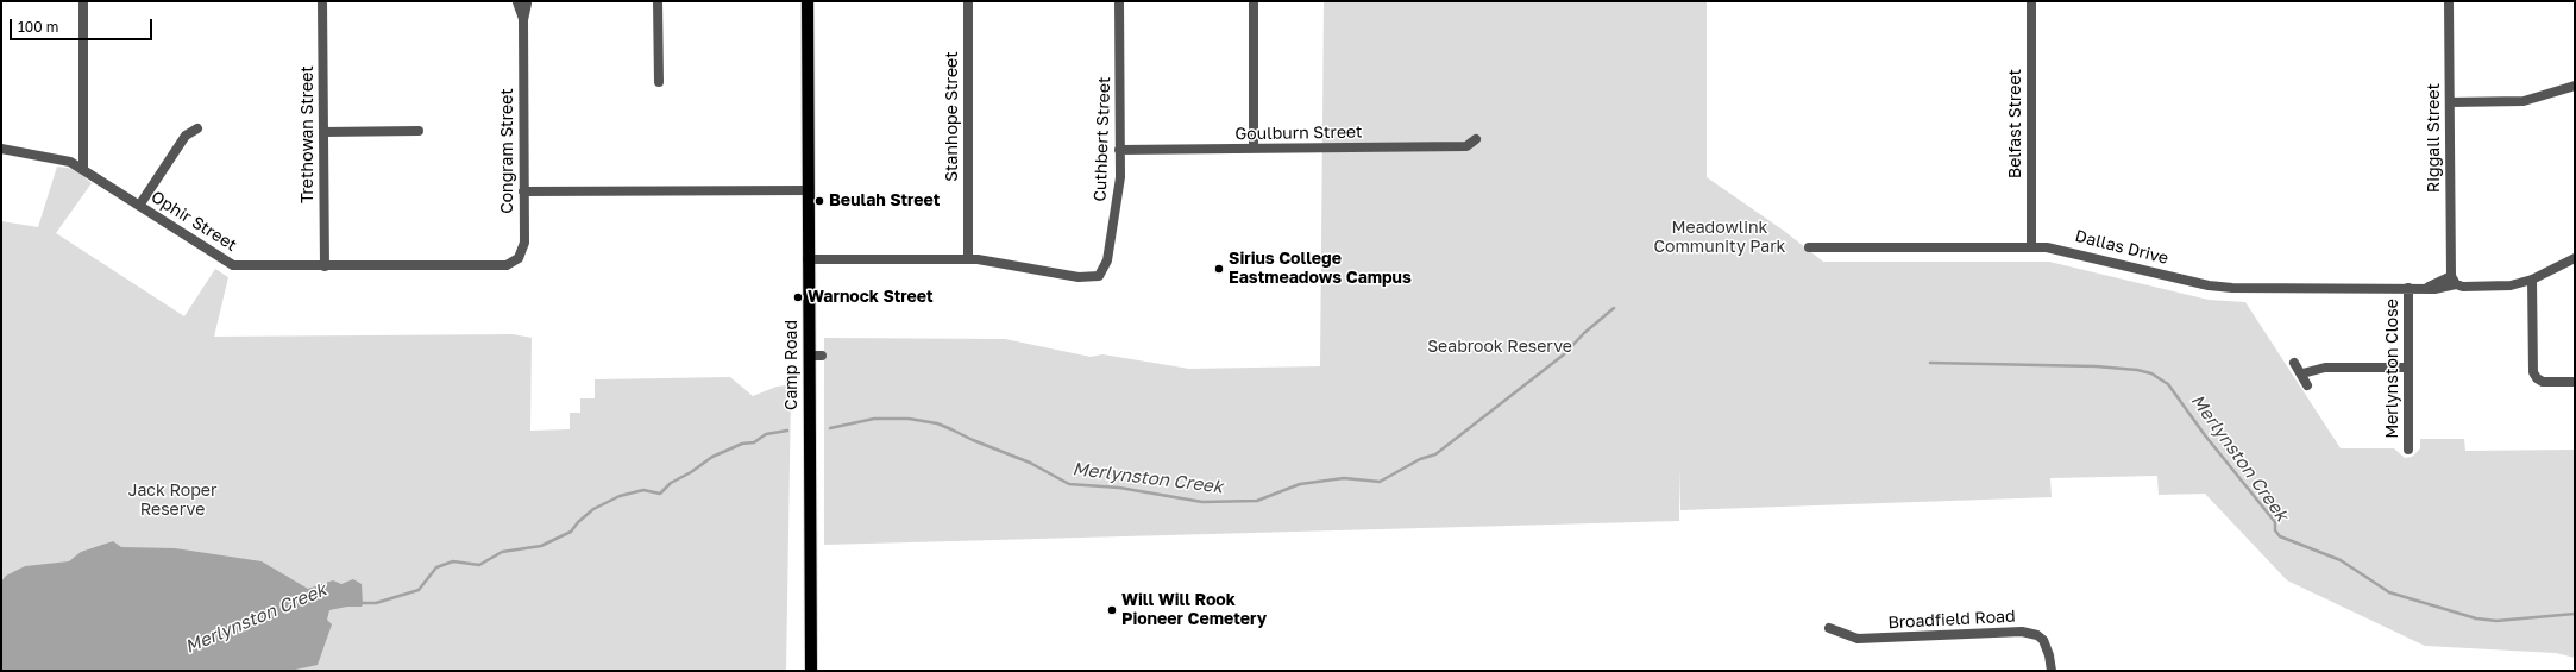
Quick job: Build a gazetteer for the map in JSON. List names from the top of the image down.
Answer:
{
  "streets": {
    "main road": ["Camp Road"],
    "street": [
      "Stanhope Street",
      "Belfast Street",
      "Goulburn Street",
      "Trethowan Street",
      "Riggall Street",
      "Cuthbert Street",
      "Congram Street",
      "Ophir Street",
      "Dallas Drive",
      "Merlynston Close",
      "Broadfield Road"
    ]
  },
  "crossings": [
    ["Stanhope Street", "Cuthbert Street"],
    ["Belfast Street", "Dallas Drive"],
    ["Goulburn Street", "Cuthbert Street"],
    ["Trethowan Street", "Ophir Street"],
    ["Riggall Street", "Dallas Drive"],
    ["Congram Street", "Ophir Street"],
    ["Dallas Drive", "Merlynston Close"]
  ],
  "water": ["Merlynston Creek"],
  "parks": ["Meadowlink Community Park", "Seabrook Reserve", "Jack Roper Reserve"],
  "places": [
    "Beulah Street",
    "Sirius College Eastmeadows Campus",
    "Warnock Street",
    "Will Will Rook Pioneer Cemetery"
  ],
  "scale_bar": "100 m"
}
